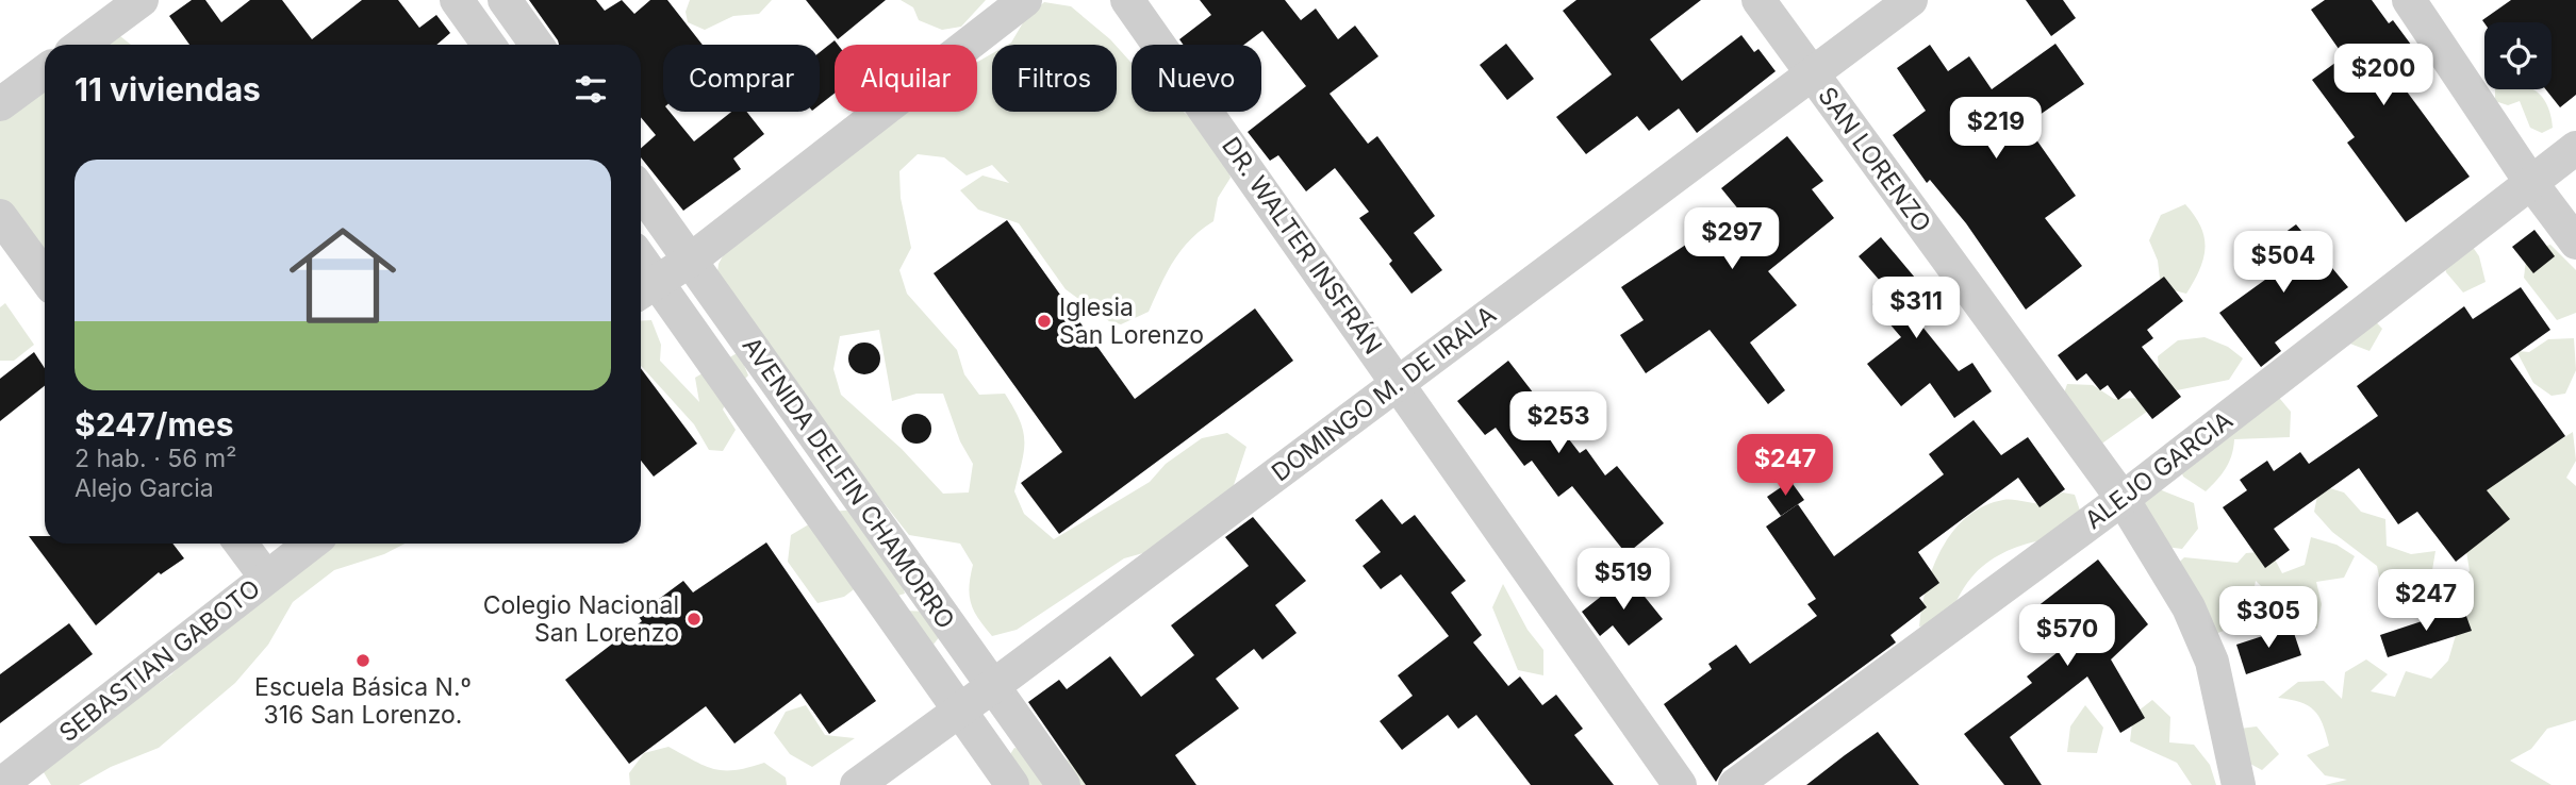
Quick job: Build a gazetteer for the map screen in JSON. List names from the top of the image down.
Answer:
{
  "streets": {
    "street": [
      "SAN LORENZO",
      "DR. WALTER INSFRÁN",
      "DOMINGO M. DE IRALA",
      "ALEJO GARCIA",
      "AVENIDA DELFIN CHAMORRO",
      "SEBASTIAN GABOTO"
    ]
  },
  "crossings": [
    ["SAN LORENZO", "DOMINGO M. DE IRALA"],
    ["SAN LORENZO", "ALEJO GARCIA"],
    ["DR. WALTER INSFRÁN", "DOMINGO M. DE IRALA"],
    ["DOMINGO M. DE IRALA", "AVENIDA DELFIN CHAMORRO"]
  ],
  "places": ["Iglesia San Lorenzo", "Colegio Nacional San Lorenzo", "Escuela Básica N.º 316 San Lorenzo."],
  "page": {
    "price": [
      "$200",
      "$219",
      "$297",
      "$504",
      "$311",
      "$253",
      "$247",
      "$519",
      "$247",
      "$305",
      "$570"
    ],
    "chip": [
      "Comprar",
      "Alquilar",
      "Filtros",
      "Nuevo"
    ],
    "heading": "11 viviendas",
    "list": [
      {
        "name": "$247/mes",
        "note": "2 hab. · 56 m² · Alejo Garcia"
      }
    ]
  }
}
